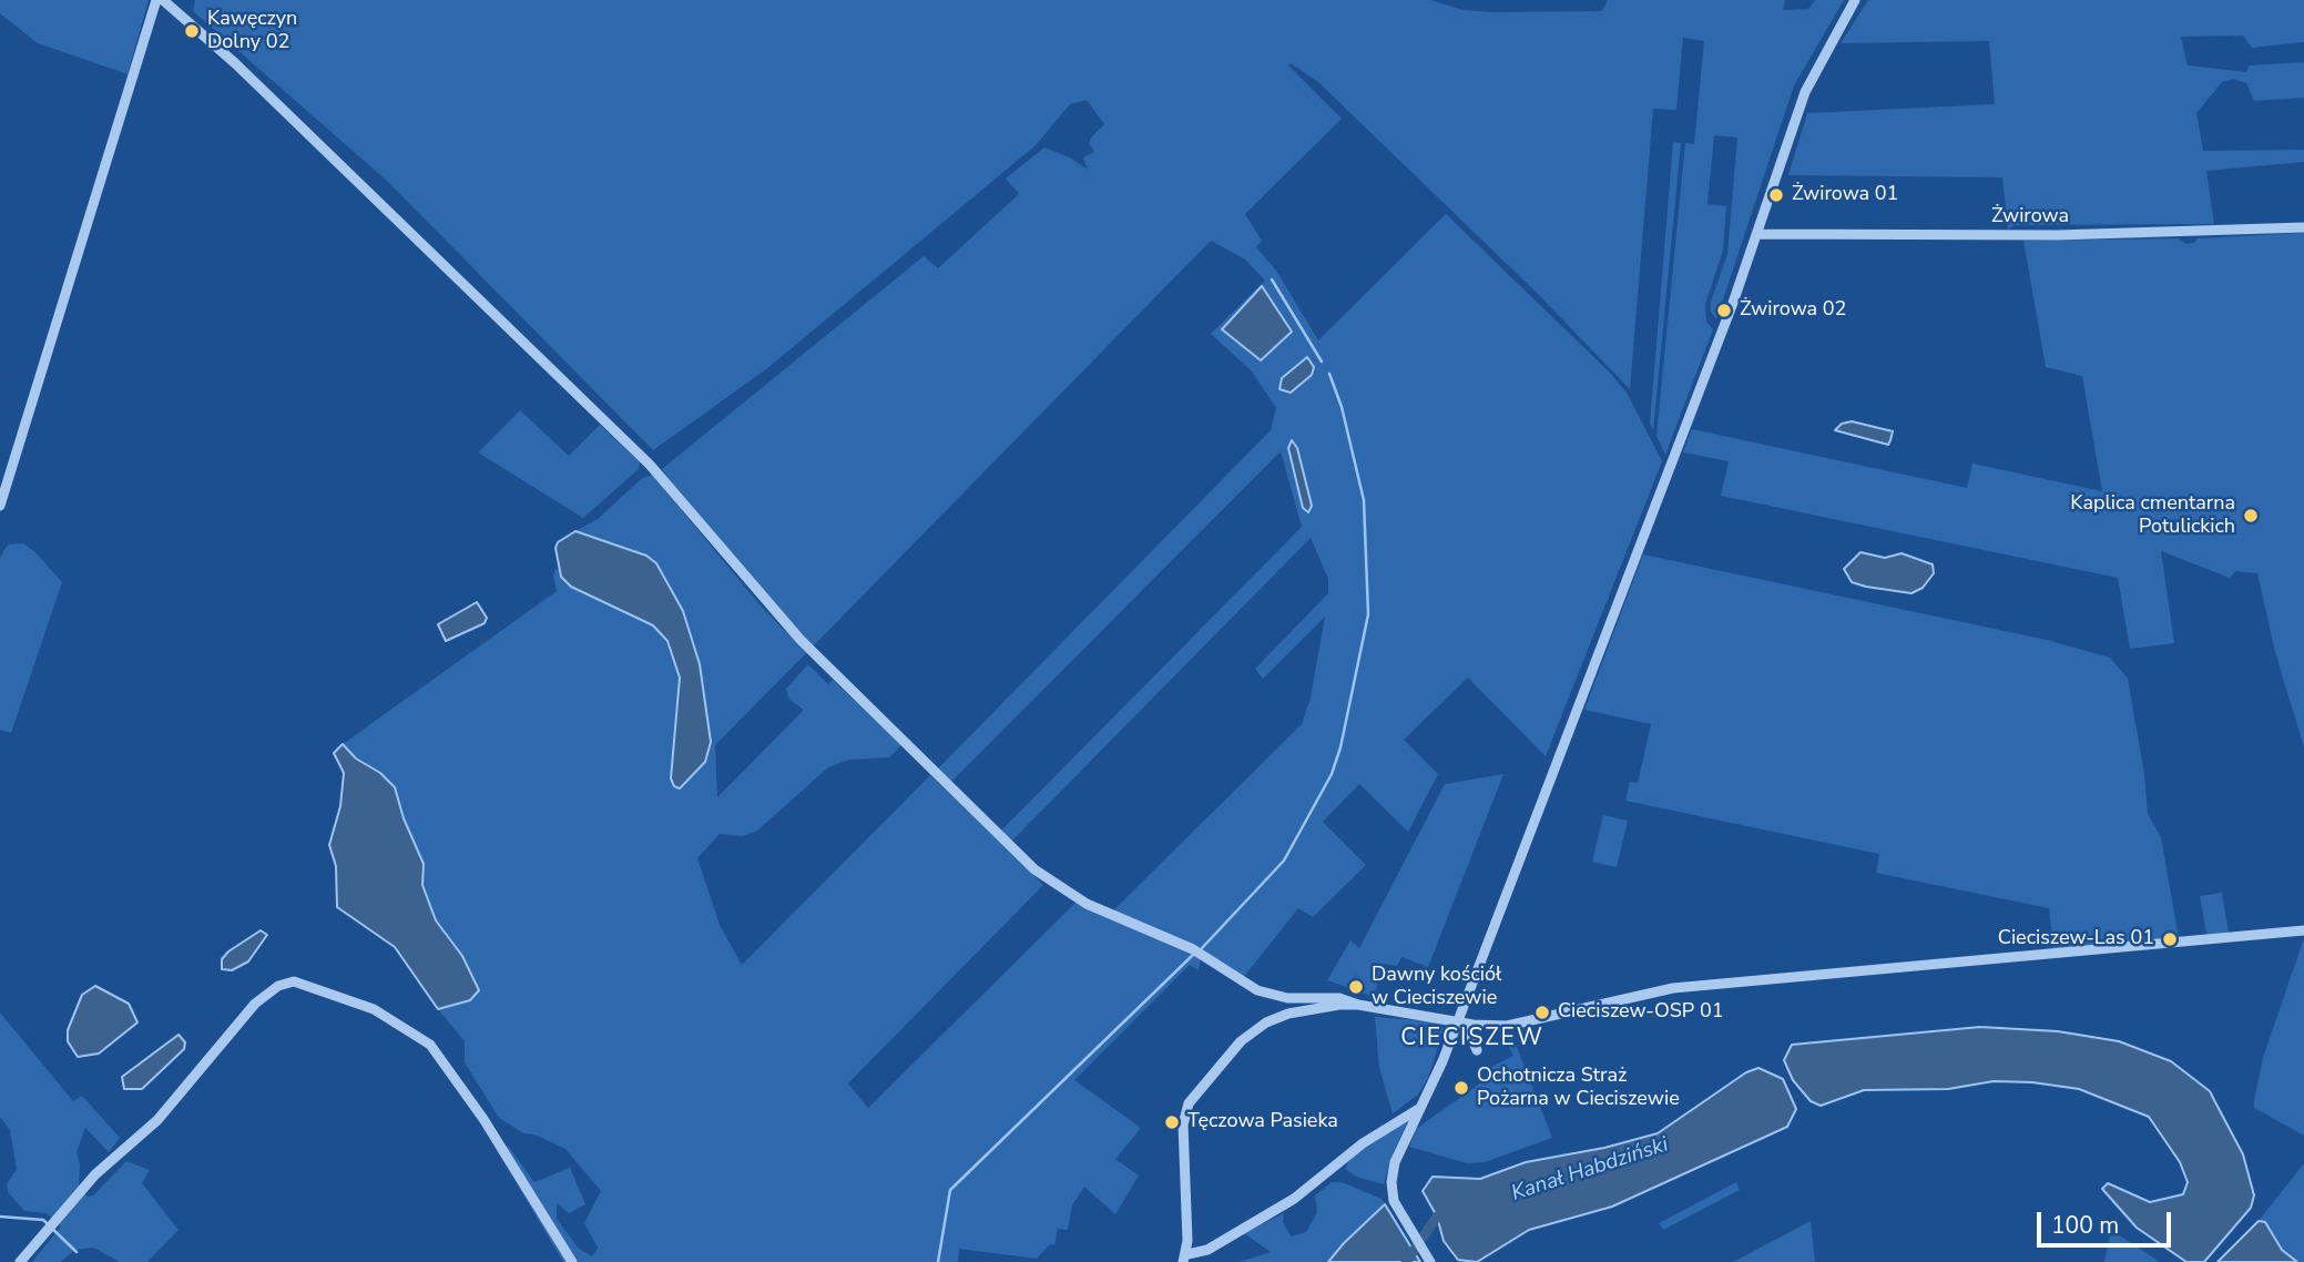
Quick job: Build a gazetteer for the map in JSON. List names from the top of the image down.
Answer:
{
  "streets": {
    "street": ["Żwirowa"]
  },
  "districts": ["CIECISZEW"],
  "water": ["Kanał Habdziński"],
  "places": [
    "Kawęczyn Dolny 02",
    "Żwirowa 01",
    "Żwirowa 02",
    "Kaplica cmentarna Potulickich",
    "Cieciszew-Las 01",
    "Dawny kościół w Cieciszewie",
    "Cieciszew-OSP 01",
    "Ochotnicza Straż Pożarna w Cieciszewie",
    "Tęczowa Pasieka"
  ],
  "scale_bar": "100 m"
}
